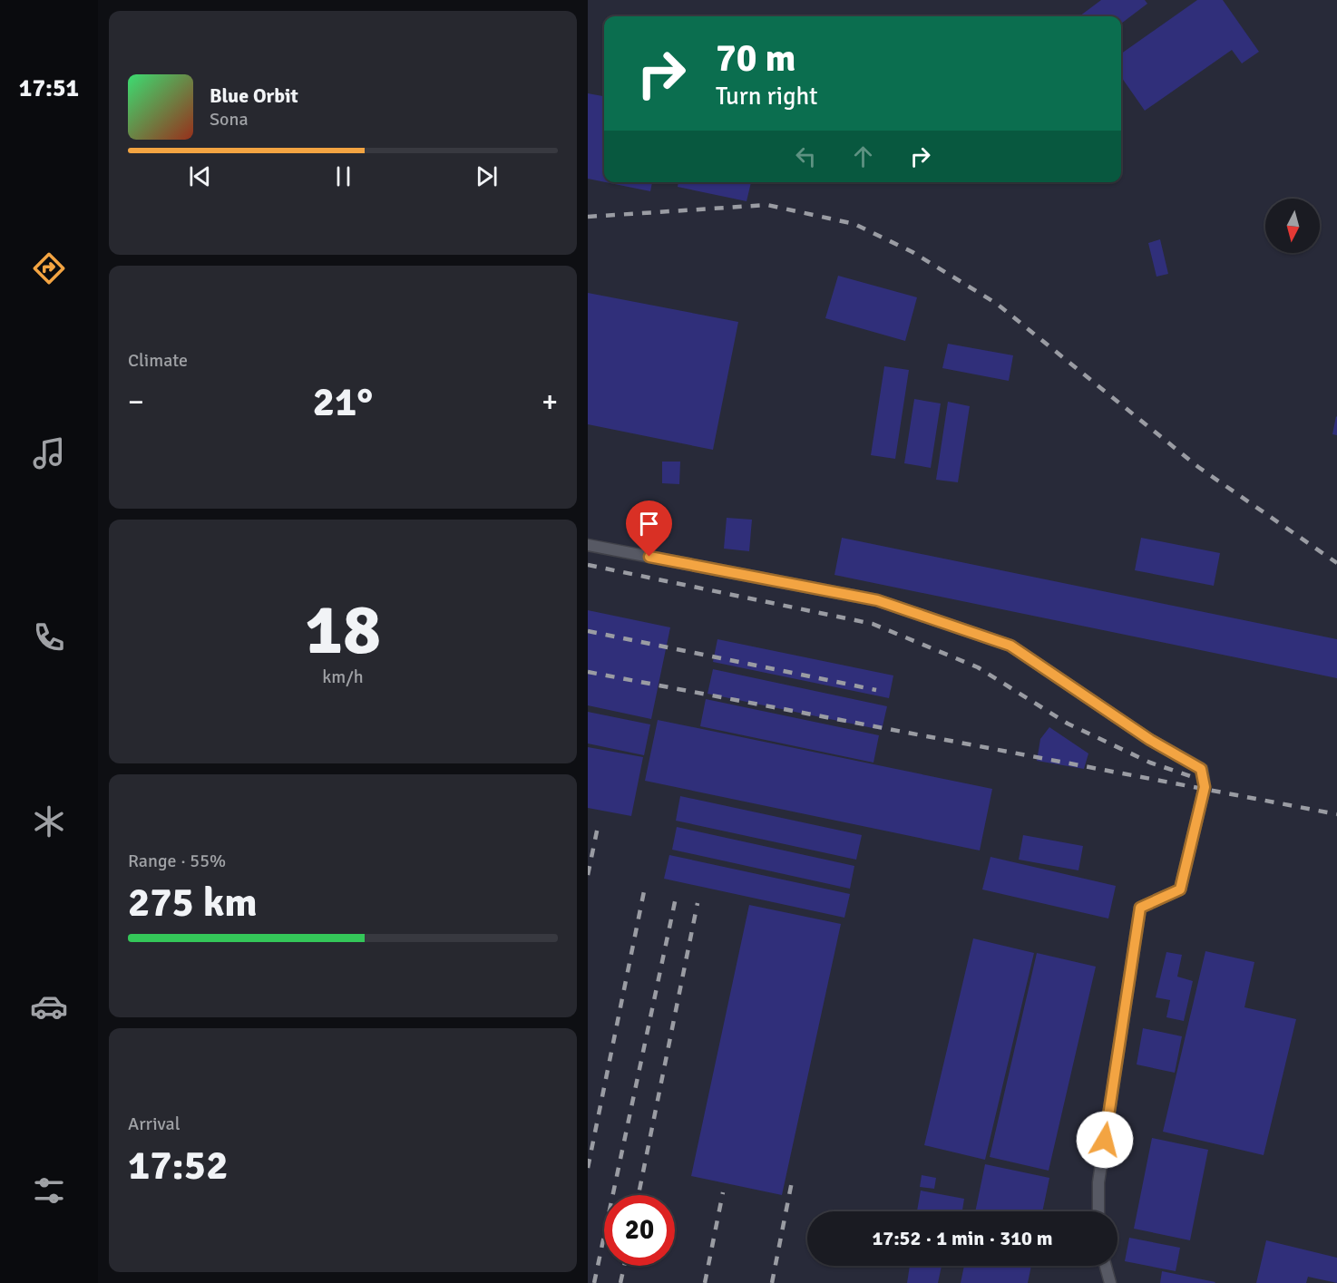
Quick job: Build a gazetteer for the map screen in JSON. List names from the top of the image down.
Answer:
{
  "north": "bottom",
  "page": {
    "tabs": "17:51",
    "turn": ["70 m", "Turn right"],
    "song": ["Blue Orbit", "Sona"],
    "tile": [
      "Climate",
      ["18", "km/h"],
      ["Range · 55%", "275 km"],
      ["Arrival", "17:52"]
    ],
    "heat": ["−", "21°", "+"],
    "limit": "20",
    "trip": "17:52 · 1 min · 310 m"
  }
}
